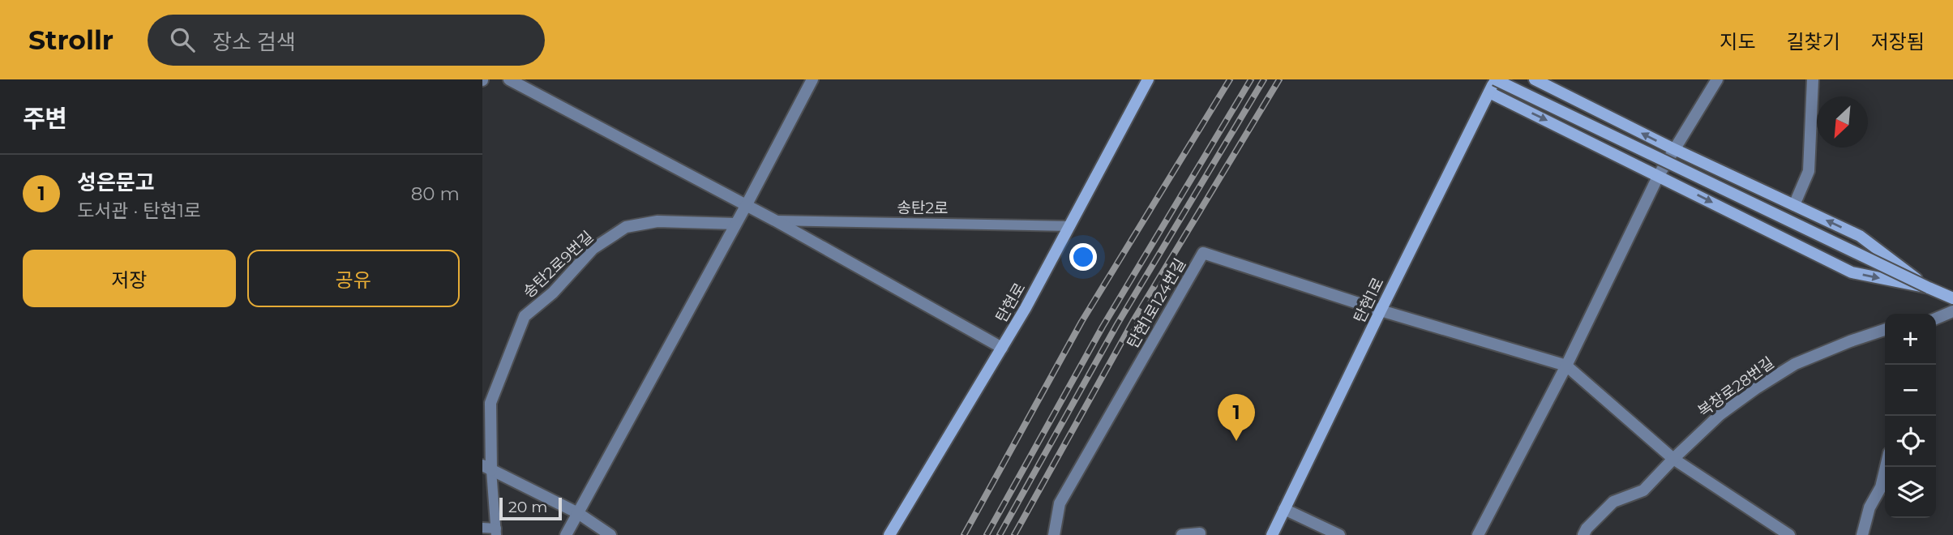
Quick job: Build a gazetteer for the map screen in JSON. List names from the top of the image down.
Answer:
{
  "streets": {
    "street": [
      "송탄2로",
      "송탄2로9번길",
      "탄현1로",
      "탄현로",
      "탄현1로124번길",
      "복창로28번길"
    ]
  },
  "crossings": [
    ["송탄2로", "탄현로"],
    ["탄현1로", "탄현1로124번길"]
  ],
  "scale_bar": "20 m",
  "north": "bottom left",
  "page": {
    "header": "Strollr",
    "search": "장소 검색",
    "nav": ["지도", "길찾기", "저장됨"],
    "heading": "주변",
    "list": [
      {
        "mark": "1",
        "name": "성은문고",
        "note": "도서관 · 탄현1로",
        "value": "80 m"
      }
    ],
    "buttons": ["저장", "공유"],
    "map_buttons": ["+", "−"],
    "pins": "1",
    "scale": "20 m"
  }
}
